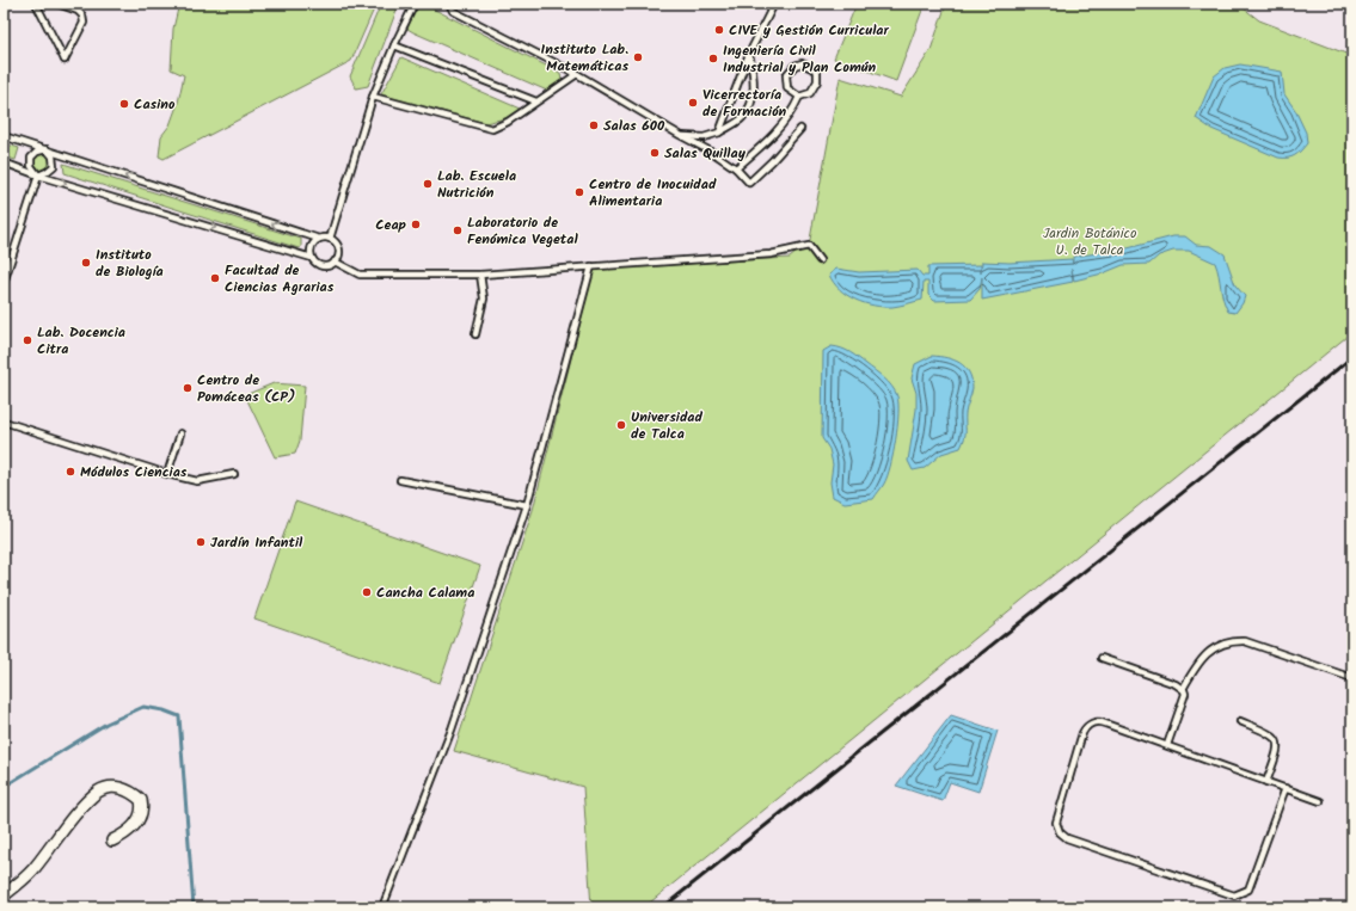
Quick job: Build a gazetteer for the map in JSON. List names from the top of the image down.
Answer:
{
  "parks": ["Jardin Botánico U. de Talca"],
  "places": [
    "CIVE y Gestión Curricular",
    "Instituto Lab. Matemáticas",
    "Ingeniería Civil Industrial y Plan Común",
    "Vicerrectoría de Formación",
    "Casino",
    "Salas 600",
    "Salas Quillay",
    "Lab. Escuela Nutrición",
    "Centro de Inocuidad Alimentaria",
    "Ceap",
    "Laboratorio de Fenómica Vegetal",
    "Instituto de Biología",
    "Facultad de Ciencias Agrarias",
    "Lab. Docencia Citra",
    "Centro de Pomáceas (CP)",
    "Universidad de Talca",
    "Módulos Ciencias",
    "Jardín Infantil",
    "Cancha Calama"
  ]
}
